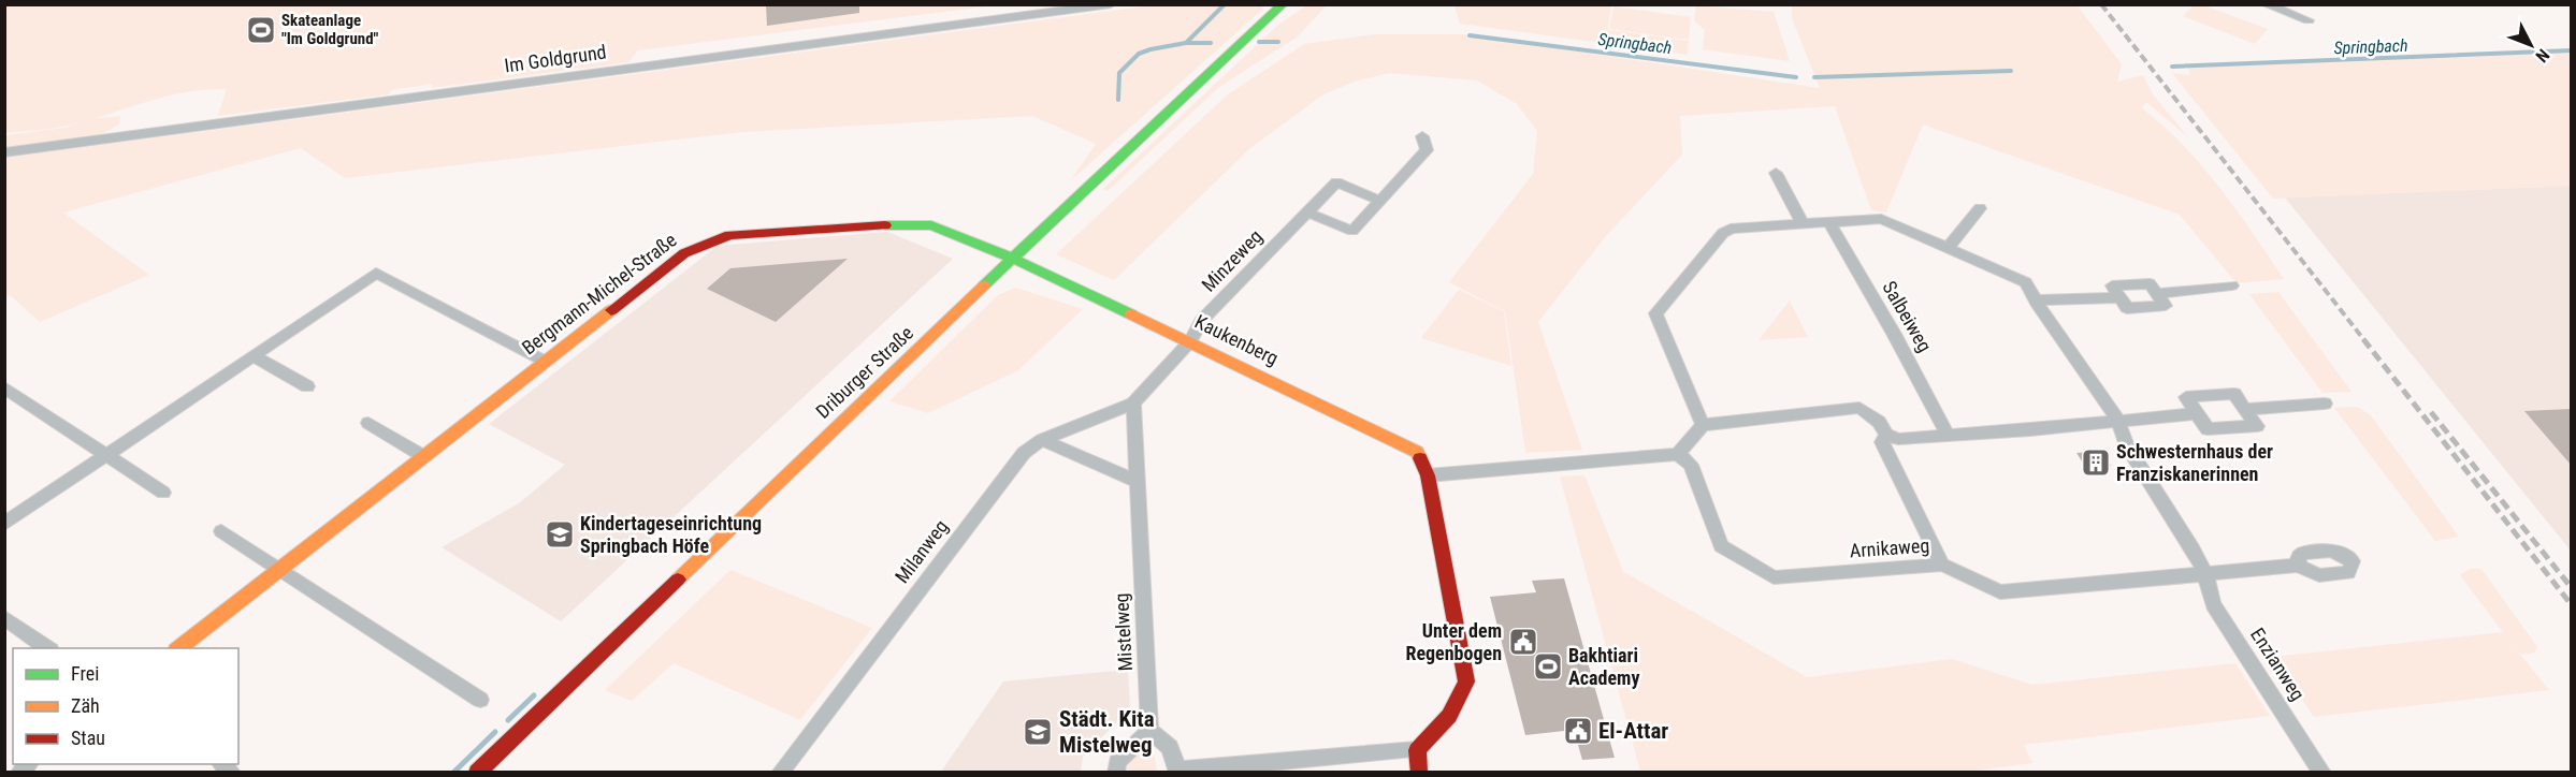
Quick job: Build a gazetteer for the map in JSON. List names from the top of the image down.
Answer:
{
  "streets": {
    "street": [
      "Im Goldgrund",
      "Minzeweg",
      "Bergmann-Michel-Straße",
      "Salbeiweg",
      "Kaukenberg",
      "Driburger Straße",
      "Arnikaweg",
      "Milanweg",
      "Mistelweg",
      "Enzianweg"
    ]
  },
  "crossings": [
    ["Minzeweg", "Kaukenberg"],
    ["Bergmann-Michel-Straße", "Kaukenberg"],
    ["Bergmann-Michel-Straße", "Driburger Straße"],
    ["Kaukenberg", "Driburger Straße"],
    ["Arnikaweg", "Enzianweg"],
    ["Milanweg", "Mistelweg"]
  ],
  "water": ["Springbach"],
  "places": {
    "sports": ["Skateanlage \"Im Goldgrund\"", "Bakhtiari Academy"],
    "building": ["Schwesternhaus der Franziskanerinnen"],
    "school or university": ["Kindertageseinrichtung Springbach Höfe", "Städt. Kita Mistelweg"],
    "public building": ["Unter dem Regenbogen", "El-Attar"]
  },
  "legend": ["Frei", "Zäh", "Stau"],
  "north": "bottom right"
}
